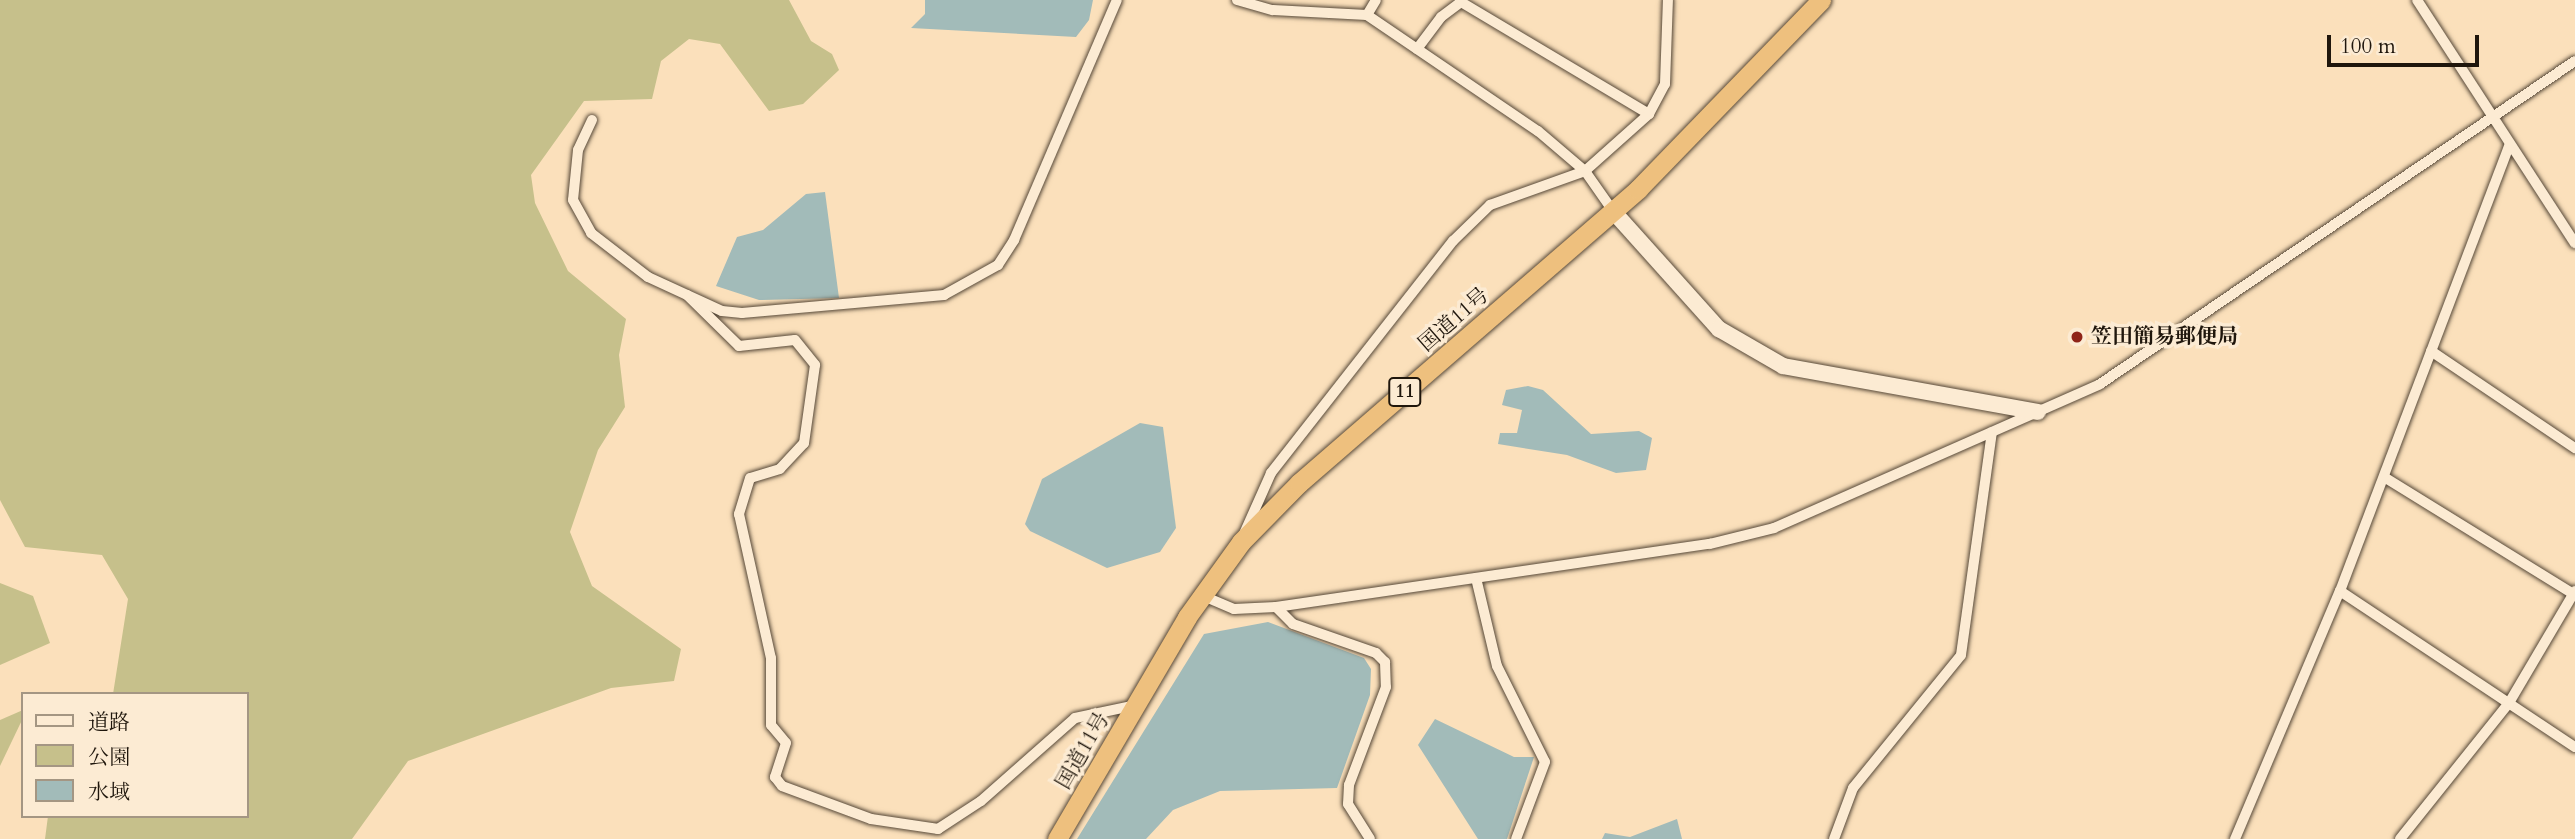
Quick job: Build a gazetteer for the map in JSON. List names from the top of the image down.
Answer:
{
  "streets": {
    "highway": ["国道11号", "11"]
  },
  "places": ["笠田簡易郵便局"],
  "legend": ["道路", "公園", "水域"],
  "scale_bar": "100 m"
}
